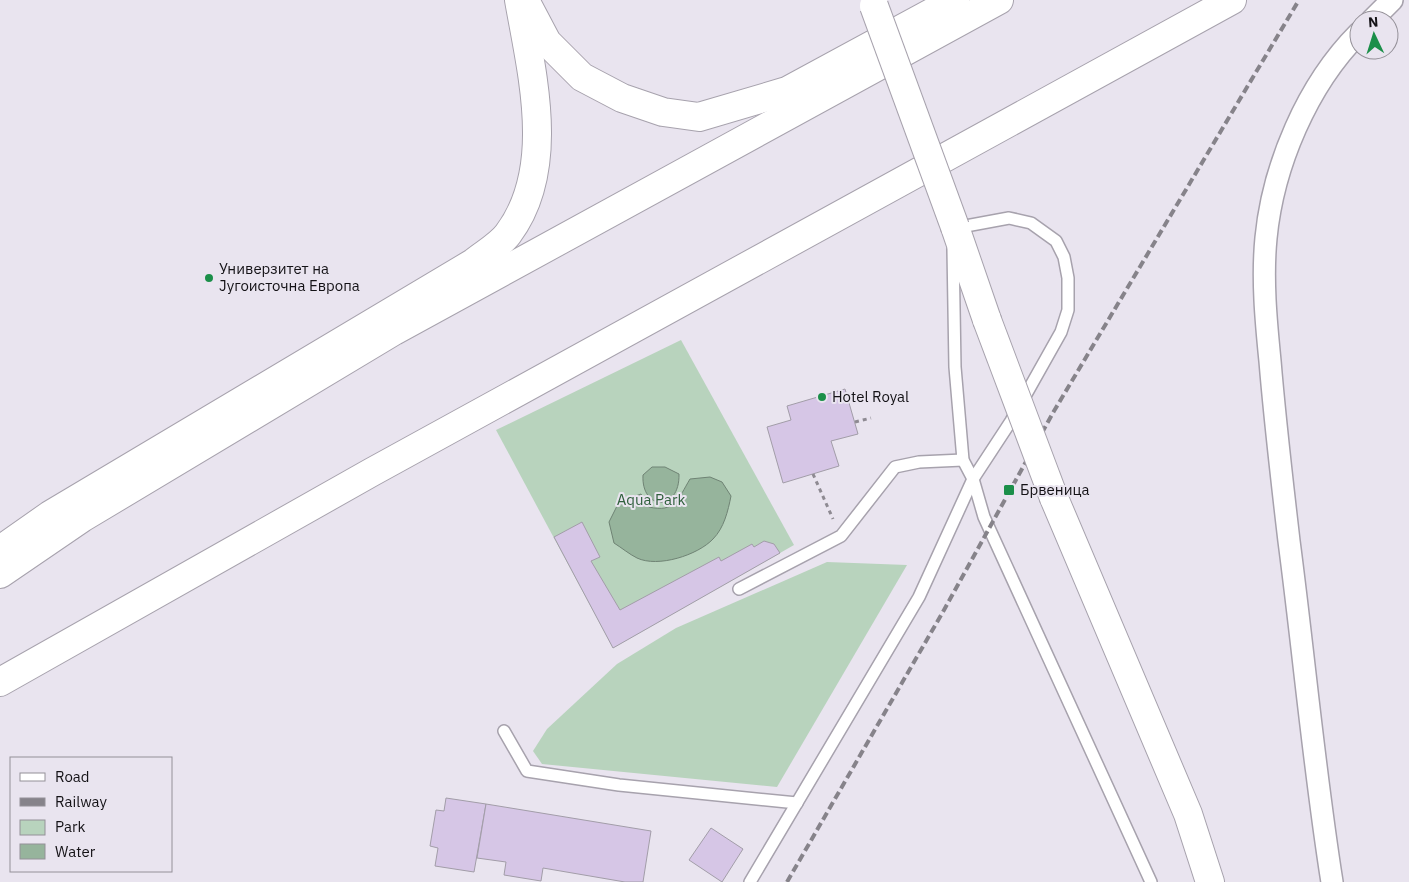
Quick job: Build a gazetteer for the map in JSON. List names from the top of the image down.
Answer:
{
  "parks": ["Aqua Park"],
  "places": {
    "other": ["Универзитет на Југоисточна Европа", "Hotel Royal"],
    "transit": ["Брвеница"]
  },
  "legend": [
    "Road",
    "Railway",
    "Park",
    "Water"
  ],
  "north": "top"
}
